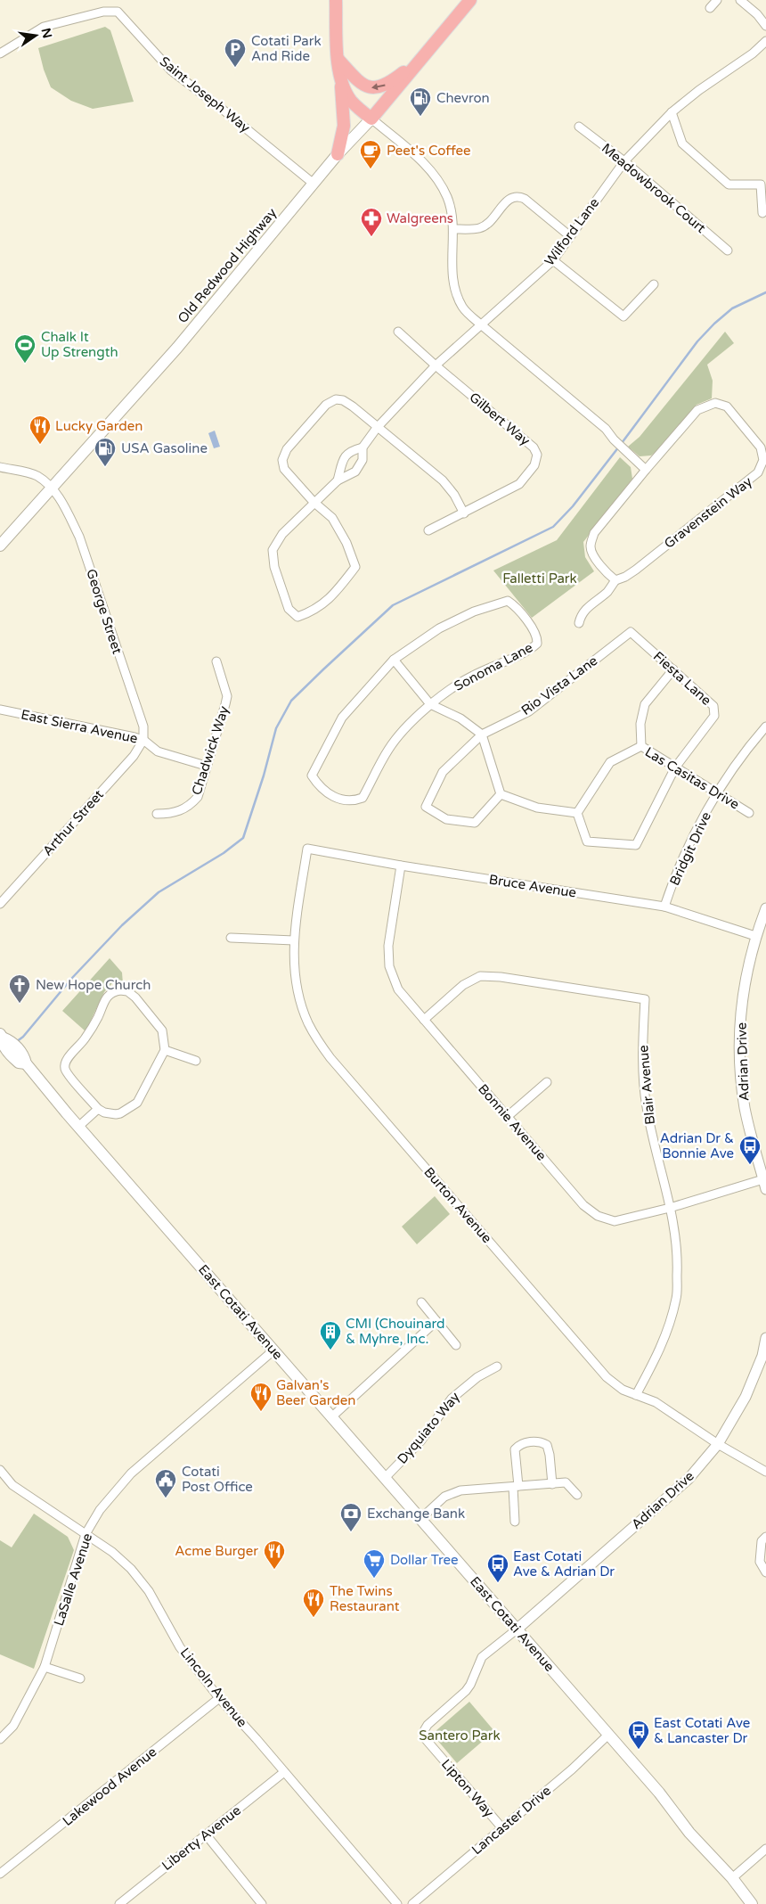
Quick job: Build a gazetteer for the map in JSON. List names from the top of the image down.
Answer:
{
  "streets": {
    "main road": ["Old Redwood Highway", "East Cotati Avenue"],
    "street": [
      "Saint Joseph Way",
      "Meadowbrook Court",
      "Wilford Lane",
      "Gilbert Way",
      "Gravenstein Way",
      "George Street",
      "Sonoma Lane",
      "Fiesta Lane",
      "Rio Vista Lane",
      "East Sierra Avenue",
      "Chadwick Way",
      "Las Casitas Drive",
      "Arthur Street",
      "Bridgit Drive",
      "Bruce Avenue",
      "Adrian Drive",
      "Blair Avenue",
      "Bonnie Avenue",
      "Burton Avenue",
      "Dyquiato Way",
      "LaSalle Avenue",
      "Lincoln Avenue",
      "Lakewood Avenue",
      "Lipton Way",
      "Lancaster Drive",
      "Liberty Avenue"
    ]
  },
  "crossings": [
    ["Saint Joseph Way", "Old Redwood Highway"],
    ["Meadowbrook Court", "Wilford Lane"],
    ["Wilford Lane", "Gilbert Way"],
    ["Old Redwood Highway", "George Street"],
    ["George Street", "East Sierra Avenue"],
    ["George Street", "Arthur Street"],
    ["Fiesta Lane", "Rio Vista Lane"],
    ["Fiesta Lane", "Las Casitas Drive"],
    ["East Sierra Avenue", "Chadwick Way"],
    ["East Sierra Avenue", "Arthur Street"],
    ["Las Casitas Drive", "Bridgit Drive"],
    ["Bridgit Drive", "Bruce Avenue"],
    ["Bruce Avenue", "Adrian Drive"],
    ["Bruce Avenue", "Bonnie Avenue"],
    ["Bruce Avenue", "Burton Avenue"],
    ["Adrian Drive", "Bonnie Avenue"],
    ["Adrian Drive", "Burton Avenue"],
    ["Adrian Drive", "East Cotati Avenue"],
    ["Adrian Drive", "Lipton Way"],
    ["Blair Avenue", "Bonnie Avenue"],
    ["Blair Avenue", "Burton Avenue"],
    ["East Cotati Avenue", "Dyquiato Way"],
    ["East Cotati Avenue", "LaSalle Avenue"],
    ["East Cotati Avenue", "Lipton Way"],
    ["East Cotati Avenue", "Lancaster Drive"],
    ["LaSalle Avenue", "Lincoln Avenue"],
    ["Lincoln Avenue", "Lakewood Avenue"],
    ["Lincoln Avenue", "Liberty Avenue"],
    ["Lipton Way", "Lancaster Drive"]
  ],
  "parks": ["Falletti Park", "Santero Park"],
  "places": {
    "parking": ["Cotati Park And Ride"],
    "fuel station": ["Chevron", "USA Gasoline"],
    "cafe": ["Peet's Coffee"],
    "pharmacy": ["Walgreens"],
    "sports": ["Chalk It Up Strength"],
    "restaurant": [
      "Lucky Garden",
      "Galvan's Beer Garden",
      "Acme Burger",
      "The Twins Restaurant"
    ],
    "church": ["New Hope Church"],
    "bus stop": ["Adrian Dr & Bonnie Ave", "East Cotati Ave & Adrian Dr", "East Cotati Ave & Lancaster Dr"],
    "building": ["CMI (Chouinard & Myhre, Inc."],
    "public building": ["Cotati Post Office"],
    "bank": ["Exchange Bank"],
    "supermarket": ["Dollar Tree"]
  },
  "north": "right"
}
